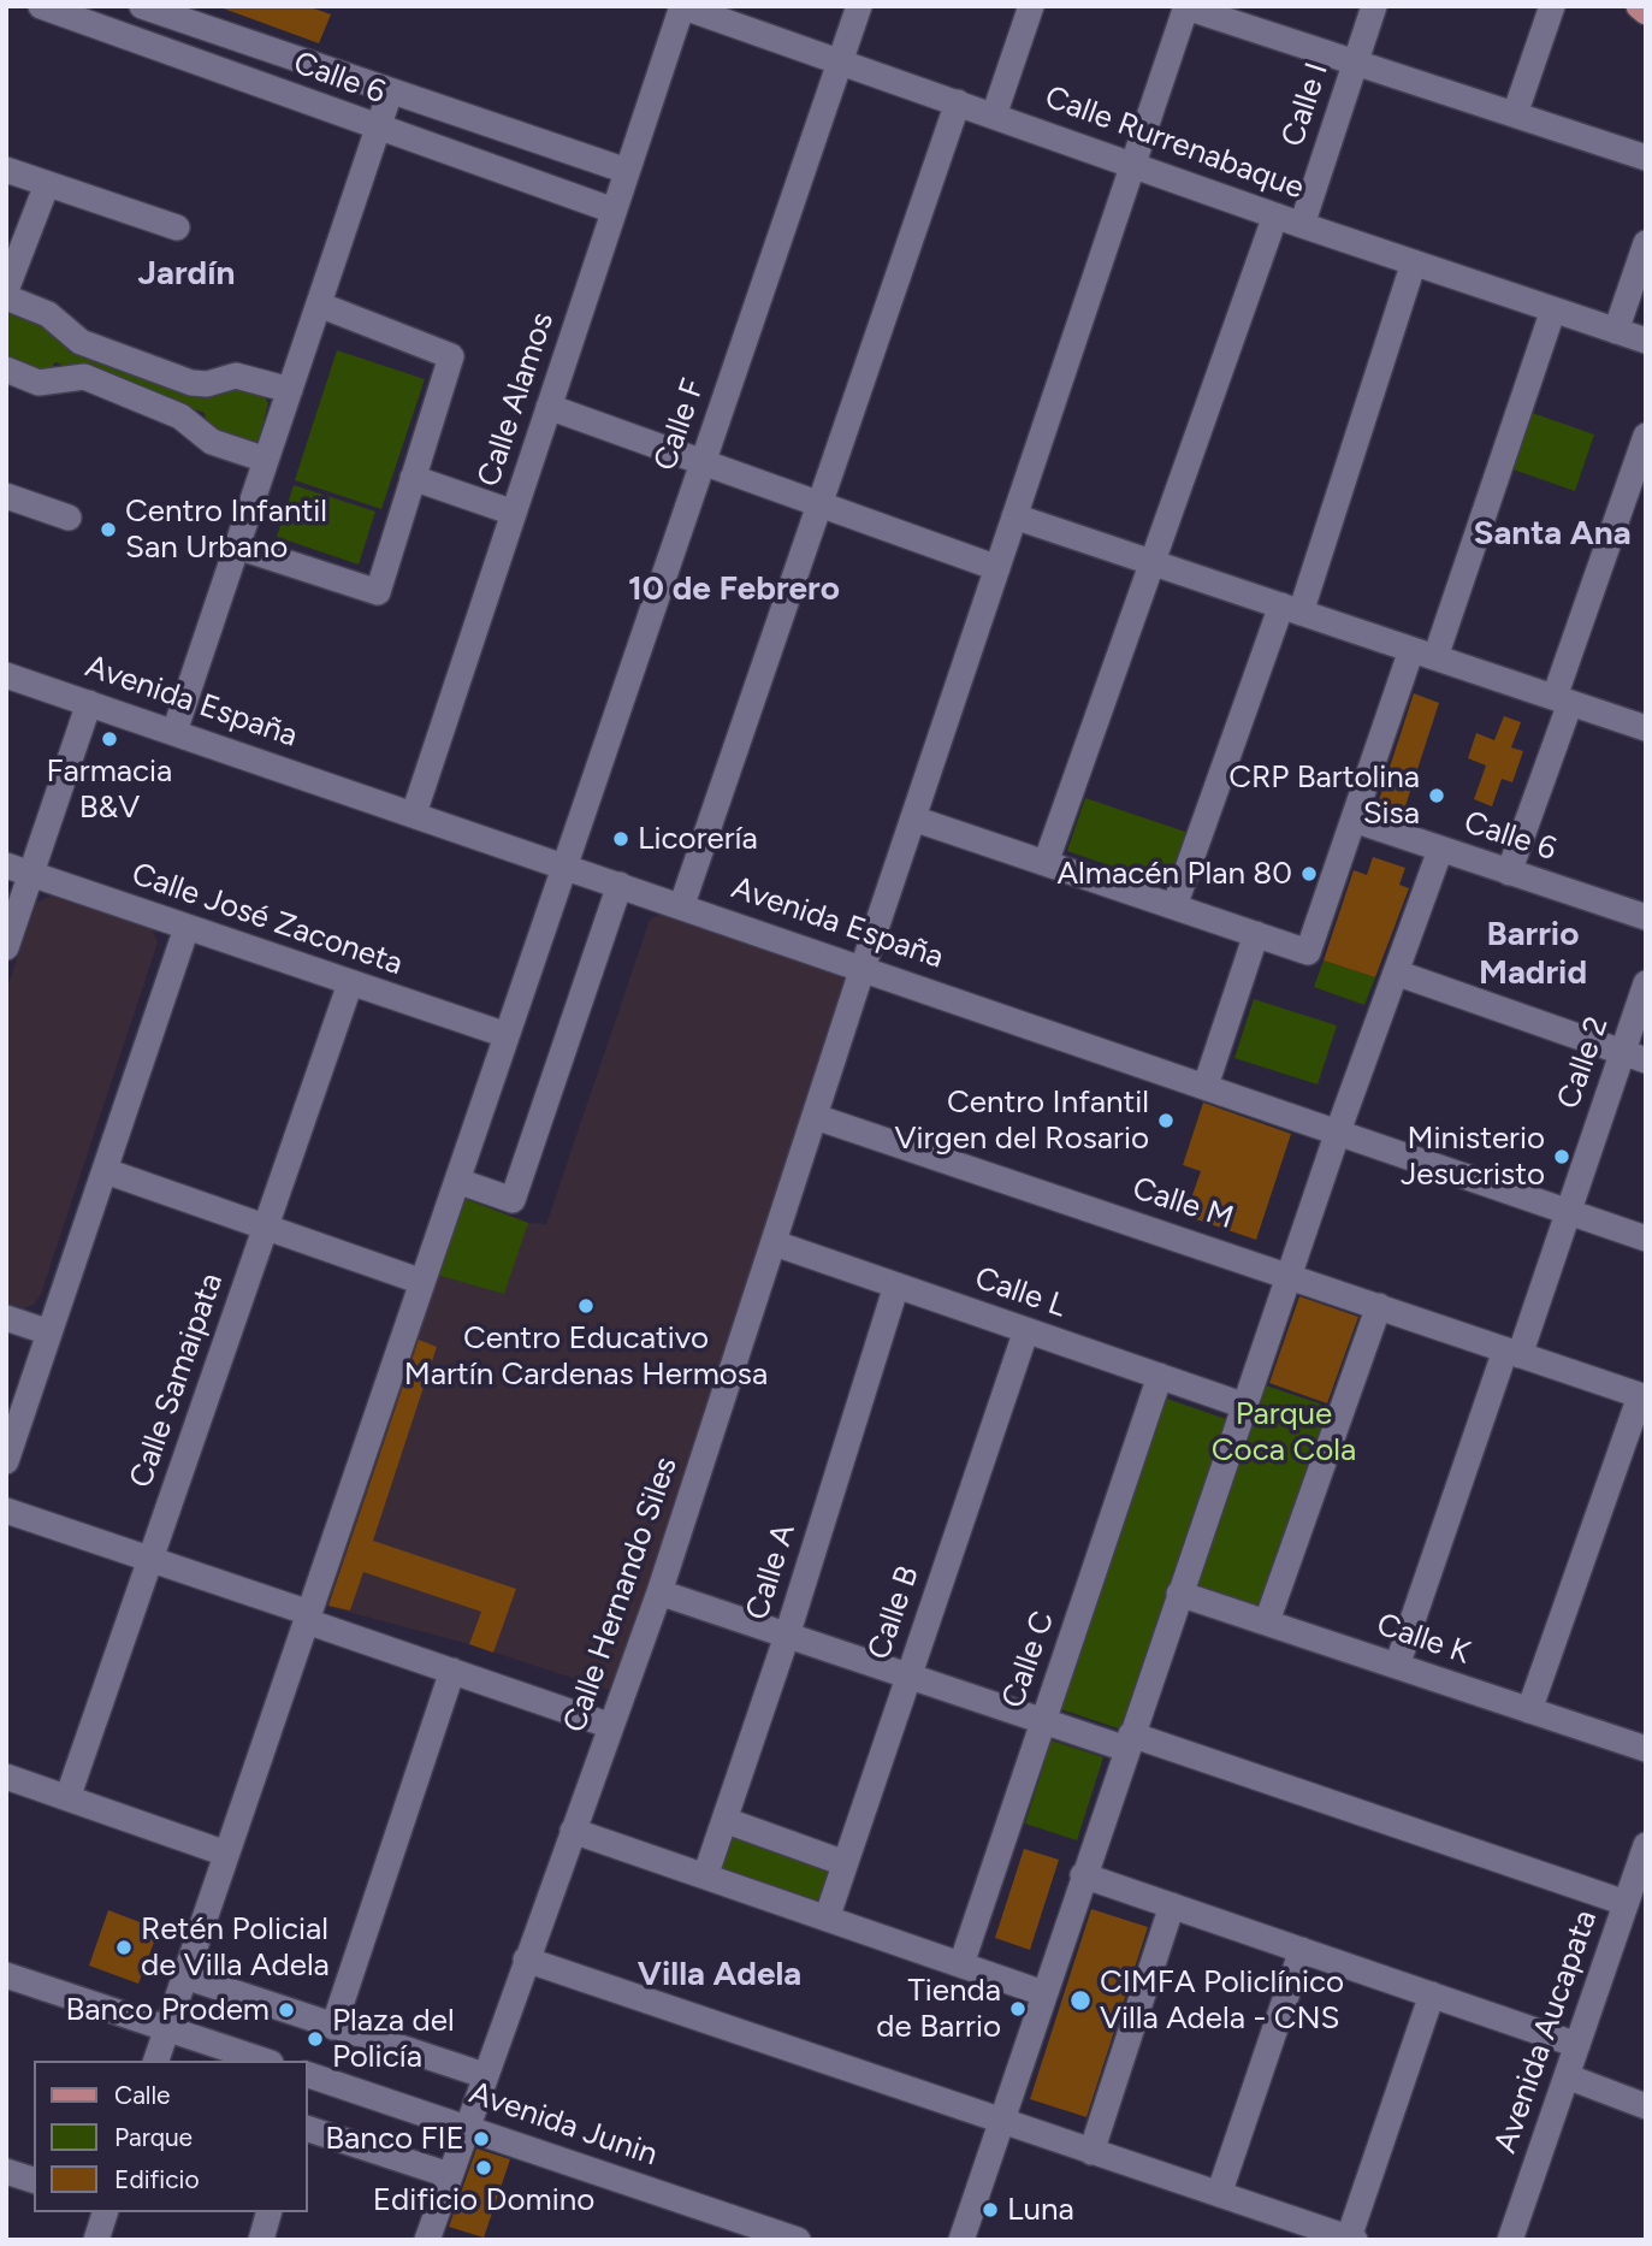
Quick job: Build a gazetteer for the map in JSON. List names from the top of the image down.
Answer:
{
  "streets": {
    "street": [
      "Calle 6",
      "Calle I",
      "Calle Rurrenabaque",
      "Calle Alamos",
      "Calle F",
      "Avenida España",
      "Calle José Zaconeta",
      "Calle 2",
      "Calle M",
      "Calle L",
      "Calle Samaipata",
      "Calle A",
      "Calle Hernando Siles",
      "Calle B",
      "Calle K",
      "Calle C",
      "Avenida Aucapata",
      "Avenida Junin"
    ]
  },
  "crossings": [
    ["Calle 6", "Calle Alamos"],
    ["Calle I", "Calle Rurrenabaque"],
    ["Calle Rurrenabaque", "Calle Alamos"],
    ["Calle Rurrenabaque", "Calle F"],
    ["Calle Rurrenabaque", "Calle Hernando Siles"],
    ["Calle Alamos", "Avenida España"],
    ["Calle F", "Avenida España"],
    ["Calle F", "Calle José Zaconeta"],
    ["Calle F", "Avenida Junin"],
    ["Avenida España", "Calle 2"],
    ["Avenida España", "Calle Hernando Siles"],
    ["Calle José Zaconeta", "Calle Samaipata"],
    ["Calle 2", "Calle M"],
    ["Calle 2", "Calle K"],
    ["Calle M", "Calle Hernando Siles"],
    ["Calle L", "Calle A"],
    ["Calle L", "Calle Hernando Siles"],
    ["Calle L", "Calle B"],
    ["Calle L", "Calle C"],
    ["Calle Hernando Siles", "Avenida Junin"]
  ],
  "districts": [
    "Jardín",
    "Santa Ana",
    "10 de Febrero",
    "Barrio Madrid",
    "Villa Adela"
  ],
  "parks": ["Parque Coca Cola"],
  "places": [
    "Centro Infantil San Urbano",
    "Farmacia B&V",
    "CRP Bartolina Sisa",
    "Licorería",
    "Almacén Plan 80",
    "Centro Infantil Virgen del Rosario",
    "Ministerio Jesucristo",
    "Centro Educativo Martín Cardenas Hermosa",
    "Retén Policial de Villa Adela",
    "CIMFA Policlínico Villa Adela - CNS",
    "Tienda de Barrio",
    "Banco Prodem",
    "Plaza del Policía",
    "Banco FIE",
    "Edificio Domino",
    "Luna"
  ],
  "legend": ["Calle", "Parque", "Edificio"]
}
